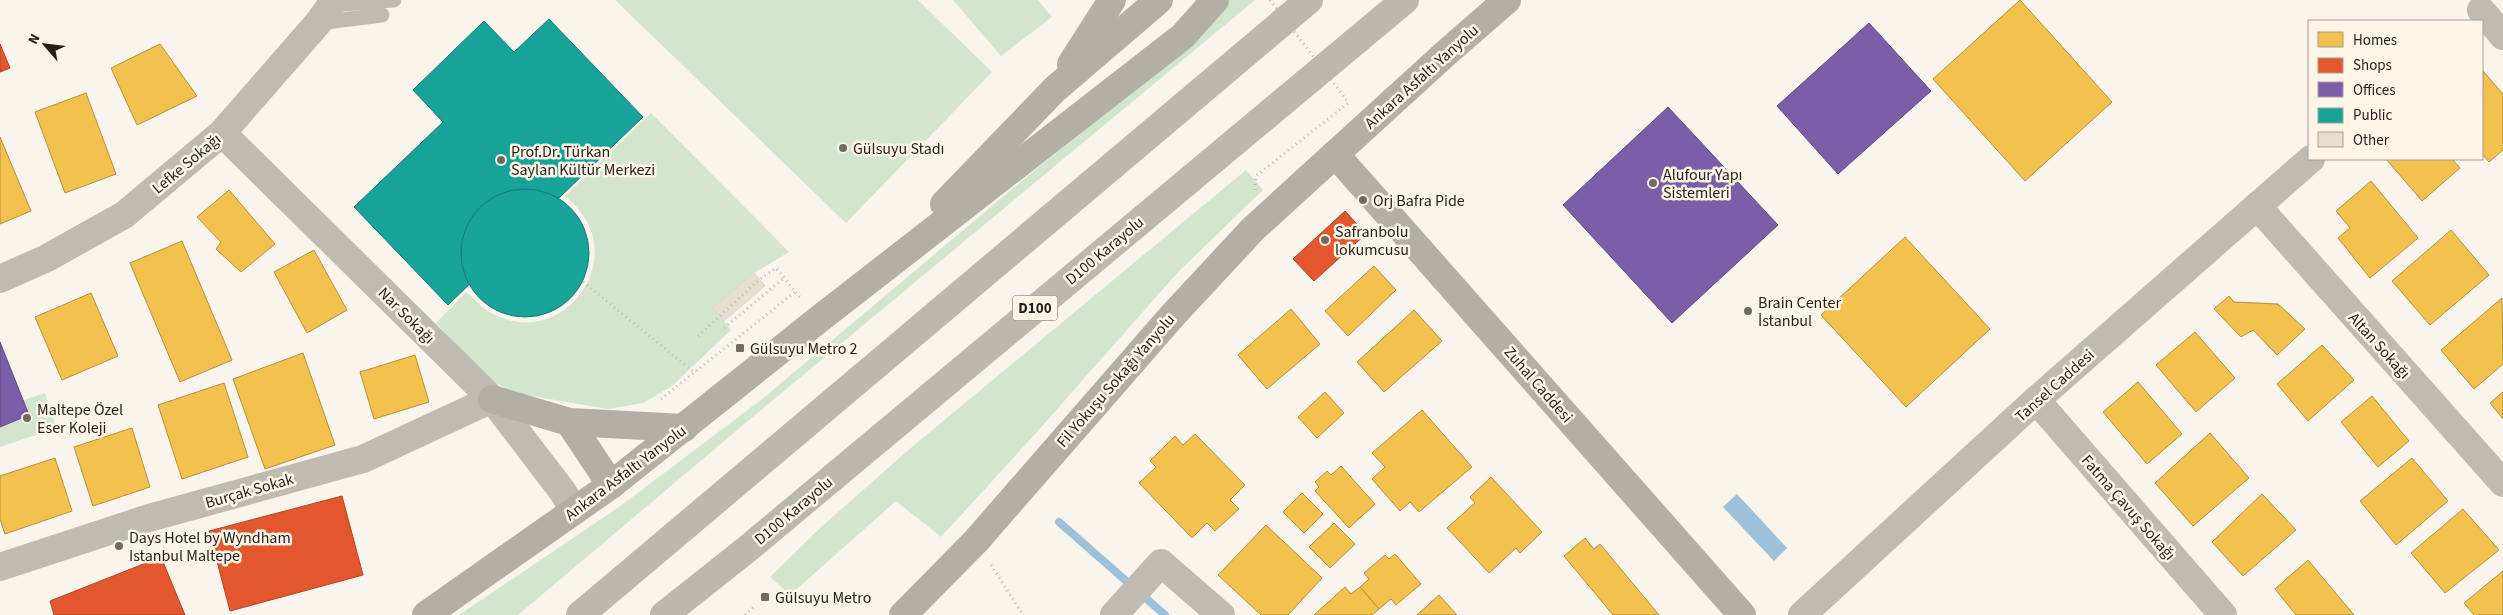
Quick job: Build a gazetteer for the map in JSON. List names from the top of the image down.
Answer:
{
  "streets": {
    "highway": ["D100 Karayolu", "D100"],
    "main road": ["Ankara Asfaltı Yanyolu", "Fil Yokuşu Sokağı Yanyolu", "Zuhal Caddesi"],
    "street": [
      "Lefke Sokağı",
      "Nar Sokağı",
      "Altan Sokağı",
      "Tansel Caddesi",
      "Burçak Sokak",
      "Fatma Çavuş Sokağı"
    ]
  },
  "crossings": [
    ["Ankara Asfaltı Yanyolu", "Nar Sokağı"],
    ["Ankara Asfaltı Yanyolu", "Fil Yokuşu Sokağı Yanyolu"],
    ["Ankara Asfaltı Yanyolu", "Zuhal Caddesi"],
    ["Lefke Sokağı", "Nar Sokağı"],
    ["Nar Sokağı", "Burçak Sokak"],
    ["Altan Sokağı", "Tansel Caddesi"],
    ["Fil Yokuşu Sokağı Yanyolu", "Zuhal Caddesi"],
    ["Tansel Caddesi", "Fatma Çavuş Sokağı"]
  ],
  "places": {
    "other": [
      "Gülsuyu Stadı",
      "Prof.Dr. Türkan Saylan Kültür Merkezi",
      "Alufour Yapı Sistemleri",
      "Orj Bafra Pide",
      "Safranbolu lokumcusu",
      "Brain Center İstanbul",
      "Maltepe Özel Eser Koleji",
      "Days Hotel by Wyndham Istanbul Maltepe"
    ],
    "transit": ["Gülsuyu Metro 2", "Gülsuyu Metro"]
  },
  "legend": [
    "Homes",
    "Shops",
    "Offices",
    "Public",
    "Other"
  ],
  "north": "top left"
}
